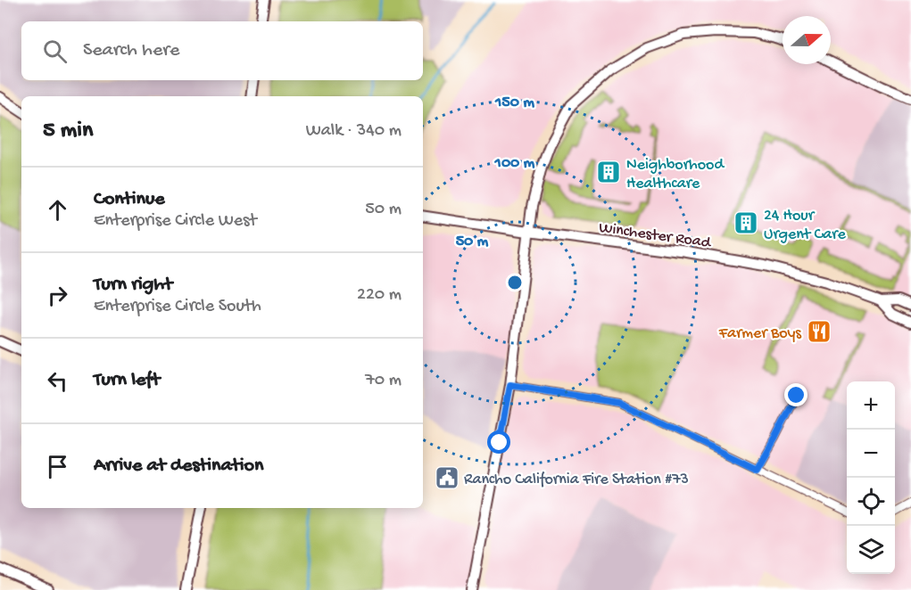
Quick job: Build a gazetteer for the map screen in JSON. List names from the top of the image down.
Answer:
{
  "streets": {
    "street": ["Winchester Road"]
  },
  "places": {
    "building": ["Neighborhood Healthcare", "24 Hour Urgent Care"],
    "restaurant": ["Farmer Boys"],
    "public building": ["Rancho California Fire Station #73"]
  },
  "north": "right",
  "page": {
    "search": "Search here",
    "heading": ["5 min", "Walk · 340 m"],
    "list": [
      ["Continue", "Enterprise Circle West", "50 m"],
      ["Turn right", "Enterprise Circle South", "220 m"],
      ["Turn left", "70 m"],
      "Arrive at destination"
    ],
    "map_buttons": ["+", "−"]
  },
  "rings": ["150 m", "100 m", "50 m"]
}
